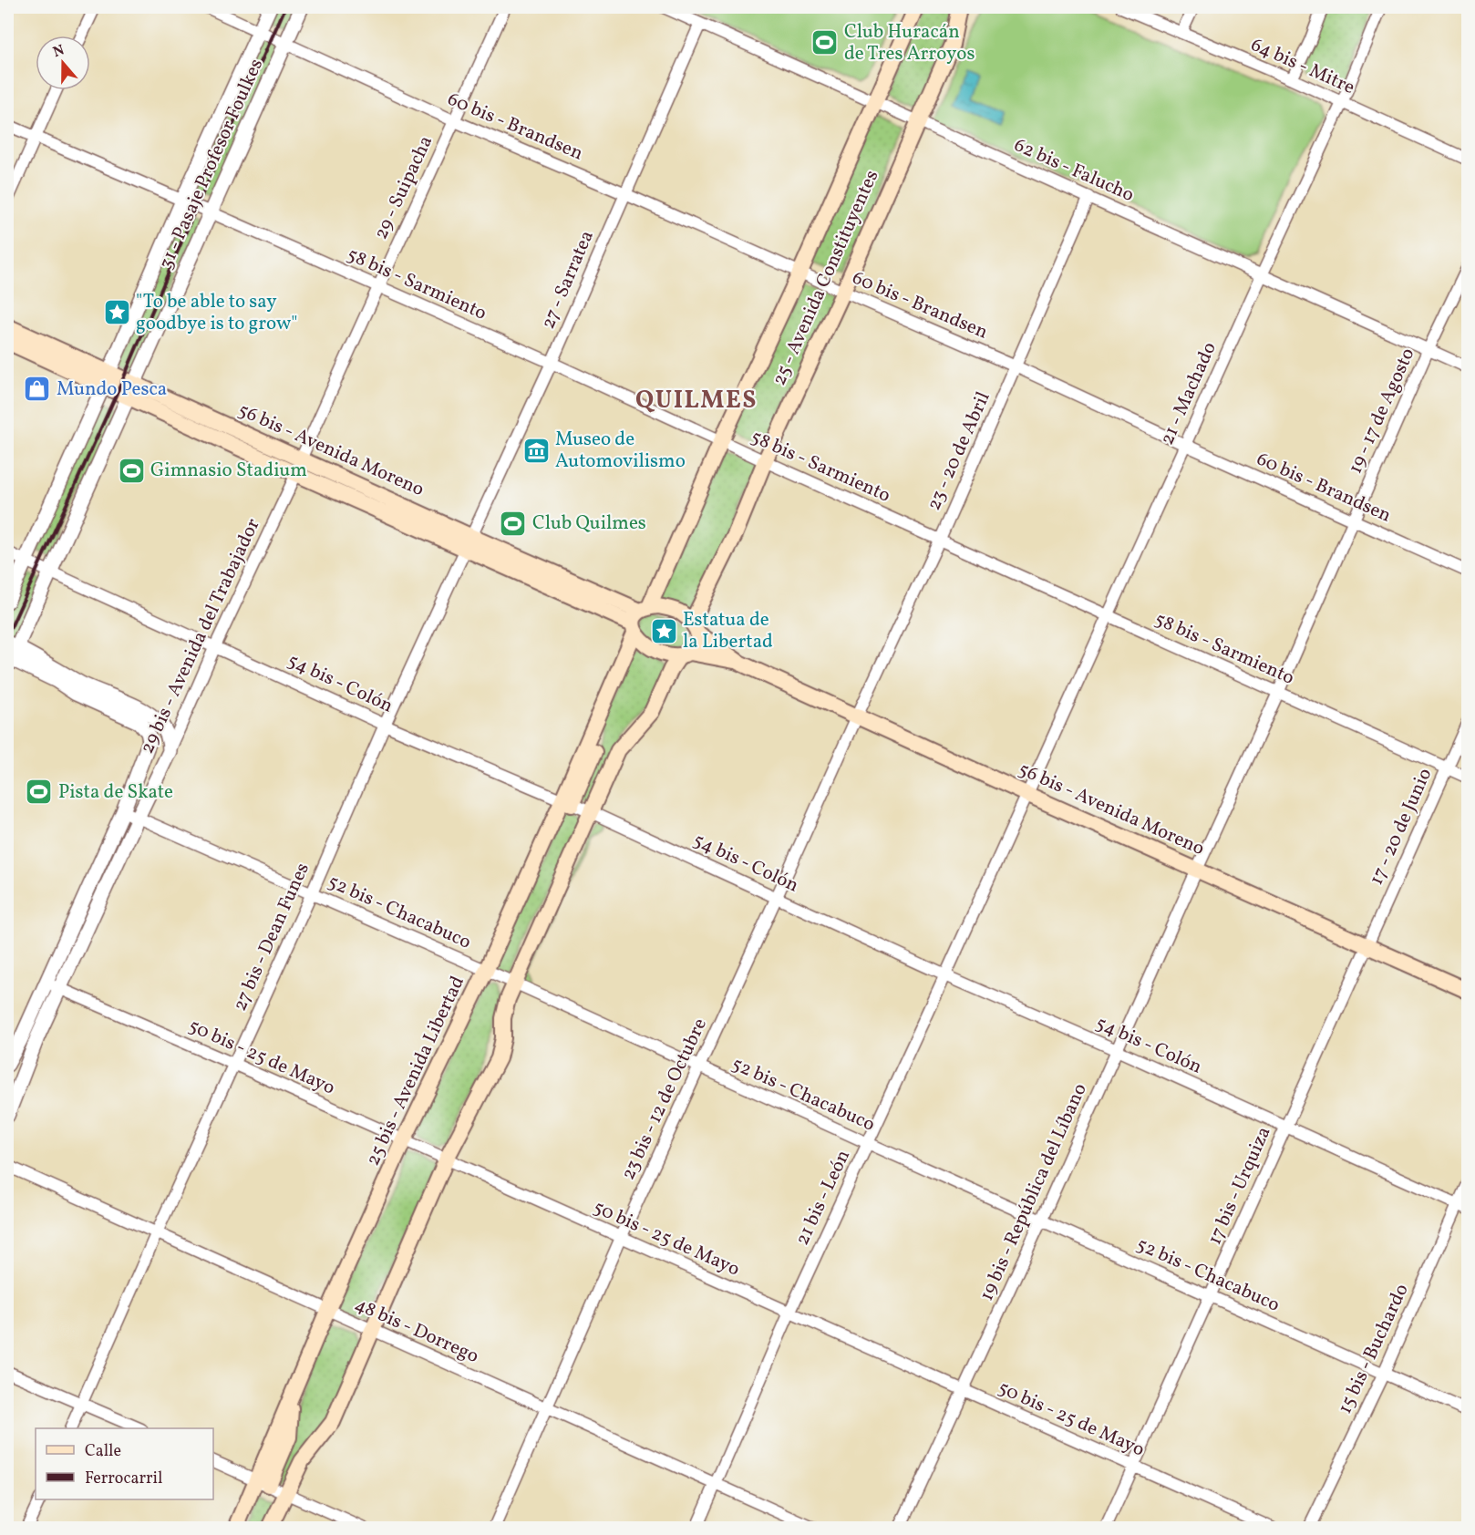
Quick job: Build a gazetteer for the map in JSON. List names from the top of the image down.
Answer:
{
  "streets": {
    "main road": ["25 - Avenida Constituyentes", "56 bis - Avenida Moreno", "25 bis - Avenida Libertad"],
    "street": [
      "64 bis - Mitre",
      "60 bis - Brandsen",
      "31 - Pasaje Profesor Foulkes",
      "62 bis - Falucho",
      "29 - Suipacha",
      "27 - Sarratea",
      "58 bis - Sarmiento",
      "21 - Machado",
      "19 - 17 de Agosto",
      "23 - 20 de Abril",
      "29 bis - Avenida del Trabajador",
      "54 bis - Colón",
      "17 - 20 de Junio",
      "52 bis - Chacabuco",
      "27 bis - Dean Funes",
      "50 bis - 25 de Mayo",
      "23 bis - 12 de Octubre",
      "17 bis - Urquiza",
      "19 bis - República del Líbano",
      "21 bis - León",
      "48 bis - Dorrego",
      "15 bis - Buchardo"
    ]
  },
  "crossings": [
    ["64 bis - Mitre", "21 - Machado"],
    ["60 bis - Brandsen", "31 - Pasaje Profesor Foulkes"],
    ["60 bis - Brandsen", "29 - Suipacha"],
    ["60 bis - Brandsen", "25 - Avenida Constituyentes"],
    ["60 bis - Brandsen", "27 - Sarratea"],
    ["60 bis - Brandsen", "21 - Machado"],
    ["60 bis - Brandsen", "19 - 17 de Agosto"],
    ["60 bis - Brandsen", "23 - 20 de Abril"],
    ["31 - Pasaje Profesor Foulkes", "58 bis - Sarmiento"],
    ["31 - Pasaje Profesor Foulkes", "56 bis - Avenida Moreno"],
    ["31 - Pasaje Profesor Foulkes", "29 bis - Avenida del Trabajador"],
    ["31 - Pasaje Profesor Foulkes", "54 bis - Colón"],
    ["62 bis - Falucho", "25 - Avenida Constituyentes"],
    ["62 bis - Falucho", "27 - Sarratea"],
    ["62 bis - Falucho", "21 - Machado"],
    ["62 bis - Falucho", "19 - 17 de Agosto"],
    ["62 bis - Falucho", "23 - 20 de Abril"],
    ["29 - Suipacha", "58 bis - Sarmiento"],
    ["29 - Suipacha", "56 bis - Avenida Moreno"],
    ["29 - Suipacha", "29 bis - Avenida del Trabajador"],
    ["25 - Avenida Constituyentes", "58 bis - Sarmiento"],
    ["25 - Avenida Constituyentes", "56 bis - Avenida Moreno"],
    ["25 - Avenida Constituyentes", "25 bis - Avenida Libertad"],
    ["27 - Sarratea", "58 bis - Sarmiento"],
    ["27 - Sarratea", "56 bis - Avenida Moreno"],
    ["27 - Sarratea", "27 bis - Dean Funes"],
    ["58 bis - Sarmiento", "21 - Machado"],
    ["58 bis - Sarmiento", "19 - 17 de Agosto"],
    ["58 bis - Sarmiento", "23 - 20 de Abril"],
    ["58 bis - Sarmiento", "17 - 20 de Junio"],
    ["21 - Machado", "56 bis - Avenida Moreno"],
    ["21 - Machado", "21 bis - León"],
    ["19 - 17 de Agosto", "56 bis - Avenida Moreno"],
    ["19 - 17 de Agosto", "19 bis - República del Líbano"],
    ["56 bis - Avenida Moreno", "23 - 20 de Abril"],
    ["56 bis - Avenida Moreno", "29 bis - Avenida del Trabajador"],
    ["56 bis - Avenida Moreno", "17 - 20 de Junio"],
    ["56 bis - Avenida Moreno", "27 bis - Dean Funes"],
    ["56 bis - Avenida Moreno", "25 bis - Avenida Libertad"],
    ["56 bis - Avenida Moreno", "23 bis - 12 de Octubre"],
    ["56 bis - Avenida Moreno", "17 bis - Urquiza"],
    ["56 bis - Avenida Moreno", "19 bis - República del Líbano"],
    ["56 bis - Avenida Moreno", "21 bis - León"],
    ["23 - 20 de Abril", "23 bis - 12 de Octubre"],
    ["29 bis - Avenida del Trabajador", "54 bis - Colón"],
    ["29 bis - Avenida del Trabajador", "52 bis - Chacabuco"],
    ["29 bis - Avenida del Trabajador", "50 bis - 25 de Mayo"],
    ["54 bis - Colón", "27 bis - Dean Funes"],
    ["54 bis - Colón", "25 bis - Avenida Libertad"],
    ["54 bis - Colón", "23 bis - 12 de Octubre"],
    ["54 bis - Colón", "17 bis - Urquiza"],
    ["54 bis - Colón", "19 bis - República del Líbano"],
    ["54 bis - Colón", "21 bis - León"],
    ["54 bis - Colón", "15 bis - Buchardo"],
    ["17 - 20 de Junio", "17 bis - Urquiza"],
    ["52 bis - Chacabuco", "27 bis - Dean Funes"],
    ["52 bis - Chacabuco", "25 bis - Avenida Libertad"],
    ["52 bis - Chacabuco", "23 bis - 12 de Octubre"],
    ["52 bis - Chacabuco", "17 bis - Urquiza"],
    ["52 bis - Chacabuco", "19 bis - República del Líbano"],
    ["52 bis - Chacabuco", "21 bis - León"],
    ["52 bis - Chacabuco", "15 bis - Buchardo"],
    ["27 bis - Dean Funes", "50 bis - 25 de Mayo"],
    ["27 bis - Dean Funes", "48 bis - Dorrego"],
    ["50 bis - 25 de Mayo", "25 bis - Avenida Libertad"],
    ["50 bis - 25 de Mayo", "23 bis - 12 de Octubre"],
    ["50 bis - 25 de Mayo", "17 bis - Urquiza"],
    ["50 bis - 25 de Mayo", "19 bis - República del Líbano"],
    ["50 bis - 25 de Mayo", "21 bis - León"],
    ["25 bis - Avenida Libertad", "48 bis - Dorrego"],
    ["23 bis - 12 de Octubre", "48 bis - Dorrego"],
    ["21 bis - León", "48 bis - Dorrego"]
  ],
  "districts": ["QUILMES"],
  "places": {
    "sports": [
      "Club Huracán de Tres Arroyos",
      "Gimnasio Stadium",
      "Club Quilmes",
      "Pista de Skate"
    ],
    "place": ["\"To be able to say goodbye is to grow\"", "Estatua de la Libertad"],
    "shop": ["Mundo Pesca"],
    "museum": ["Museo de Automovilismo"]
  },
  "legend": ["Calle", "Ferrocarril"],
  "north": "top"
}
